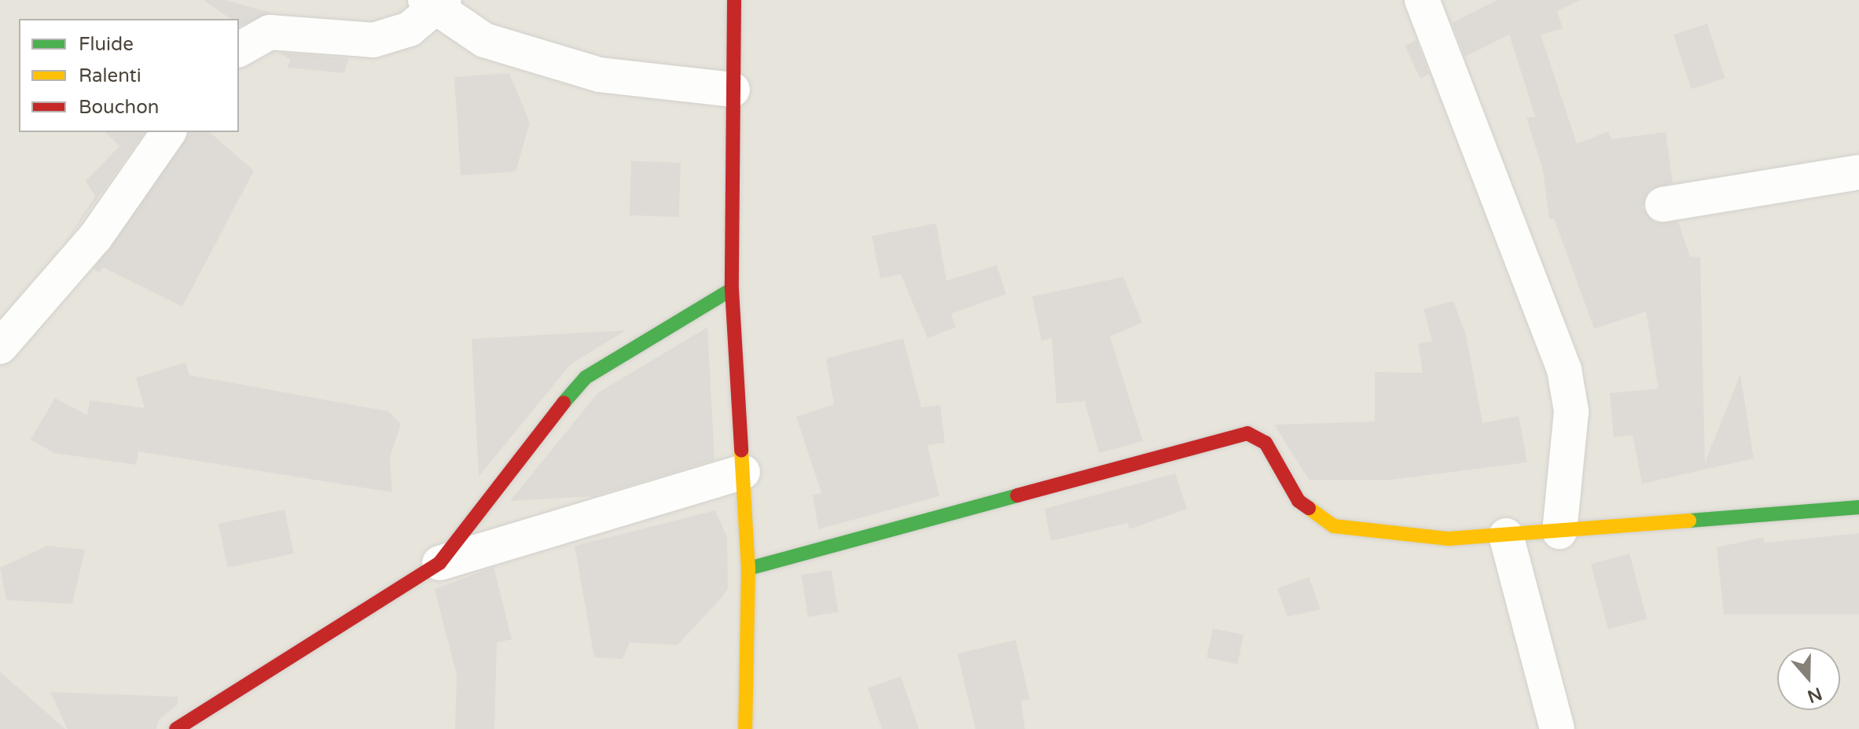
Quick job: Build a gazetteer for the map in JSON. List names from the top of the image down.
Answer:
{
  "legend": ["Fluide", "Ralenti", "Bouchon"],
  "north": "bottom"
}
